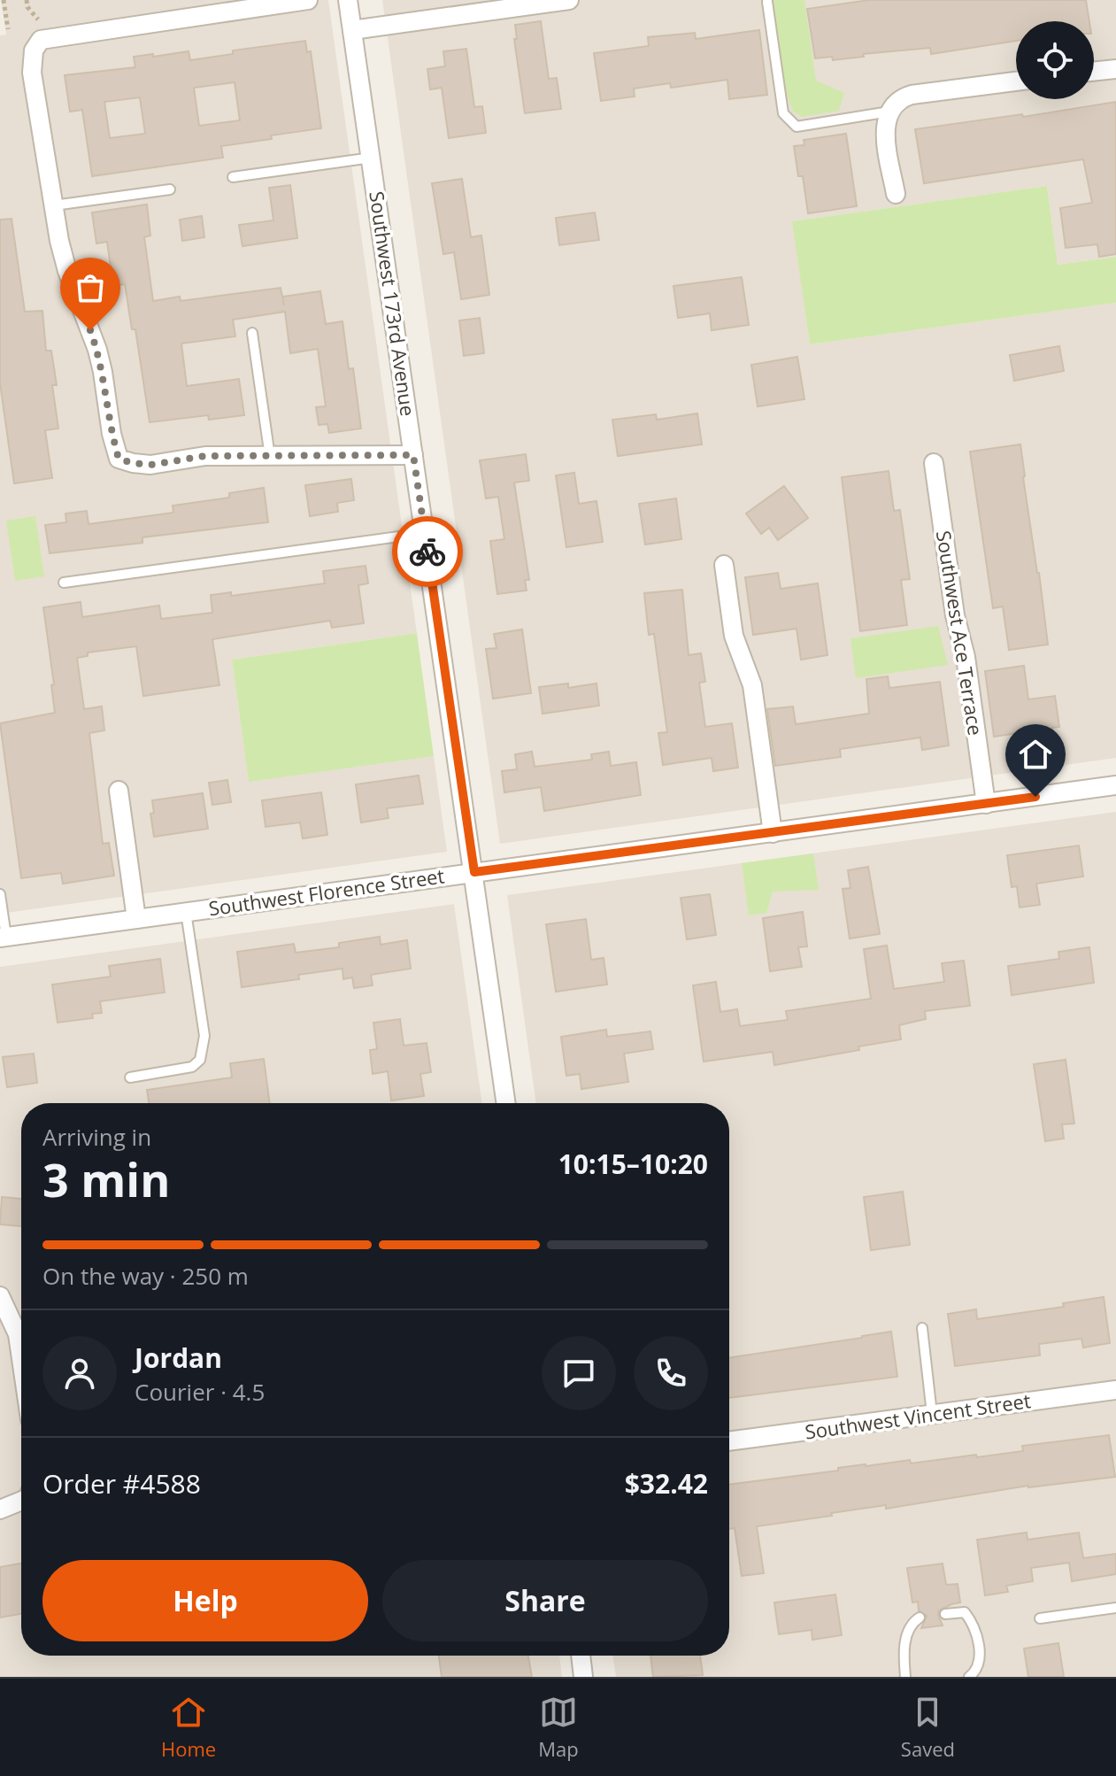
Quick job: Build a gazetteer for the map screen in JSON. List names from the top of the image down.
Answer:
{
  "streets": {
    "street": [
      "Southwest 173rd Avenue",
      "Southwest Ace Terrace",
      "Southwest Florence Street",
      "Southwest Vincent Street"
    ]
  },
  "crossings": [
    ["Southwest 173rd Avenue", "Southwest Florence Street"],
    ["Southwest Ace Terrace", "Southwest Florence Street"]
  ],
  "page": {
    "heading": ["3 min", "Arriving in", "10:15–10:20"],
    "panel": [
      "Jordan",
      "Courier · 4.5",
      "Order #4588",
      "$32.42"
    ],
    "bar": "On the way · 250 m",
    "buttons": ["Help", "Share"],
    "tabs": ["Home", "Map", "Saved"]
  }
}
